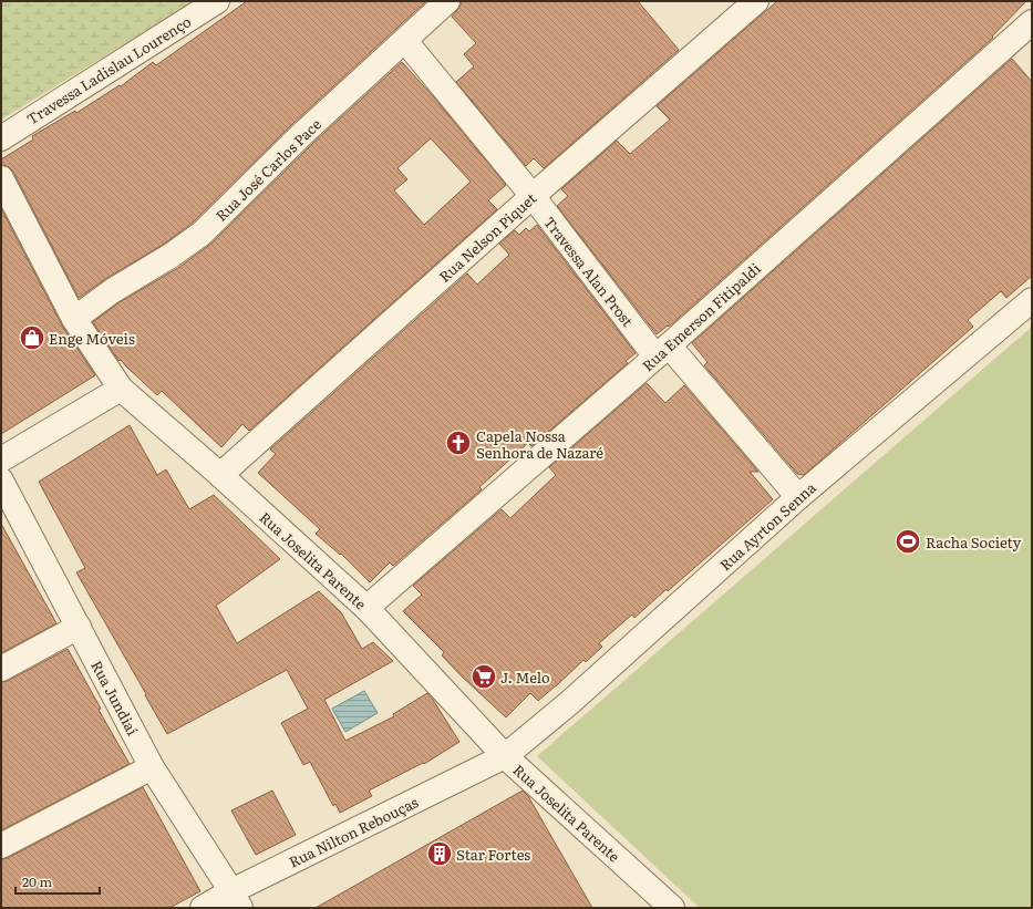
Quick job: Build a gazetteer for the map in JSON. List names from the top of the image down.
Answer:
{
  "streets": {
    "street": [
      "Travessa Ladislau Lourenço",
      "Rua José Carlos Pace",
      "Rua Nelson Piquet",
      "Travessa Alan Prost",
      "Rua Emerson Fitipaldi",
      "Rua Ayrton Senna",
      "Rua Joselita Parente",
      "Rua Jundiaí",
      "Rua Nilton Rebouças"
    ]
  },
  "crossings": [
    ["Rua José Carlos Pace", "Travessa Alan Prost"],
    ["Rua José Carlos Pace", "Rua Joselita Parente"],
    ["Rua Nelson Piquet", "Travessa Alan Prost"],
    ["Rua Nelson Piquet", "Rua Joselita Parente"],
    ["Travessa Alan Prost", "Rua Emerson Fitipaldi"],
    ["Travessa Alan Prost", "Rua Ayrton Senna"],
    ["Rua Emerson Fitipaldi", "Rua Joselita Parente"],
    ["Rua Ayrton Senna", "Rua Joselita Parente"],
    ["Rua Ayrton Senna", "Rua Nilton Rebouças"],
    ["Rua Joselita Parente", "Rua Nilton Rebouças"],
    ["Rua Jundiaí", "Rua Nilton Rebouças"]
  ],
  "places": {
    "shop": ["Enge Móveis"],
    "church": ["Capela Nossa Senhora de Nazaré"],
    "sports": ["Racha Society"],
    "supermarket": ["J. Melo"],
    "building": ["Star Fortes"]
  },
  "scale_bar": "20 m"
}
